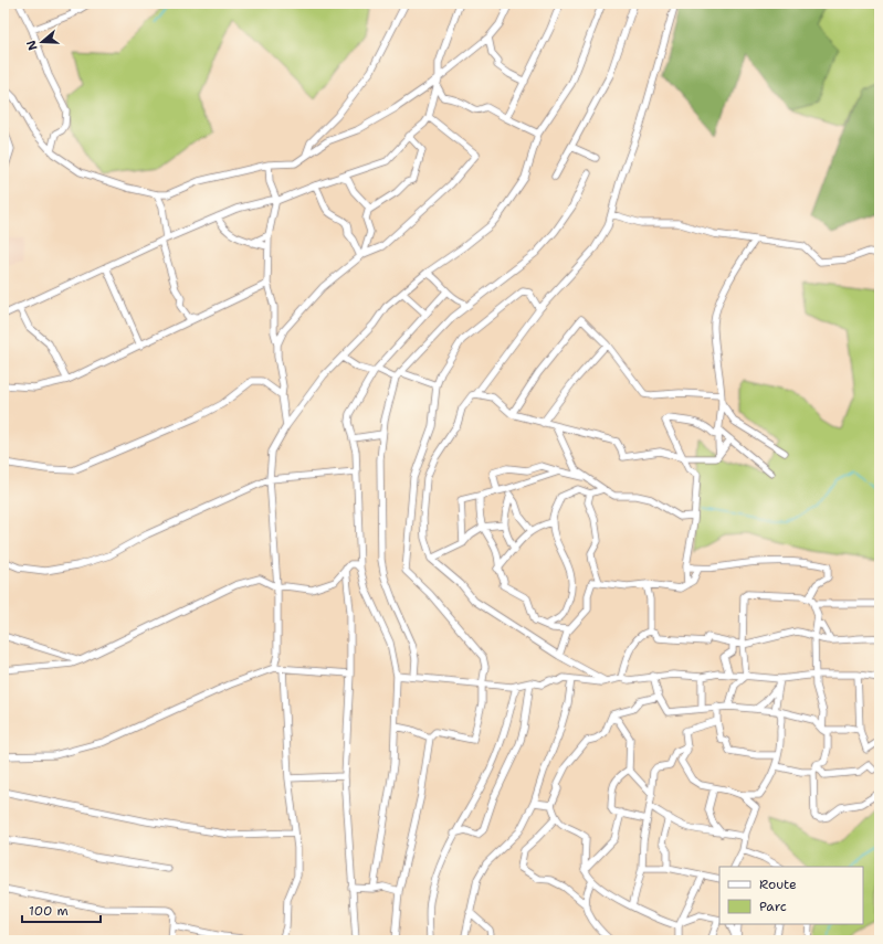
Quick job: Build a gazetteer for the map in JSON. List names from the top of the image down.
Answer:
{
  "legend": ["Route", "Parc"],
  "scale_bar": "100 m",
  "north": "left"
}
